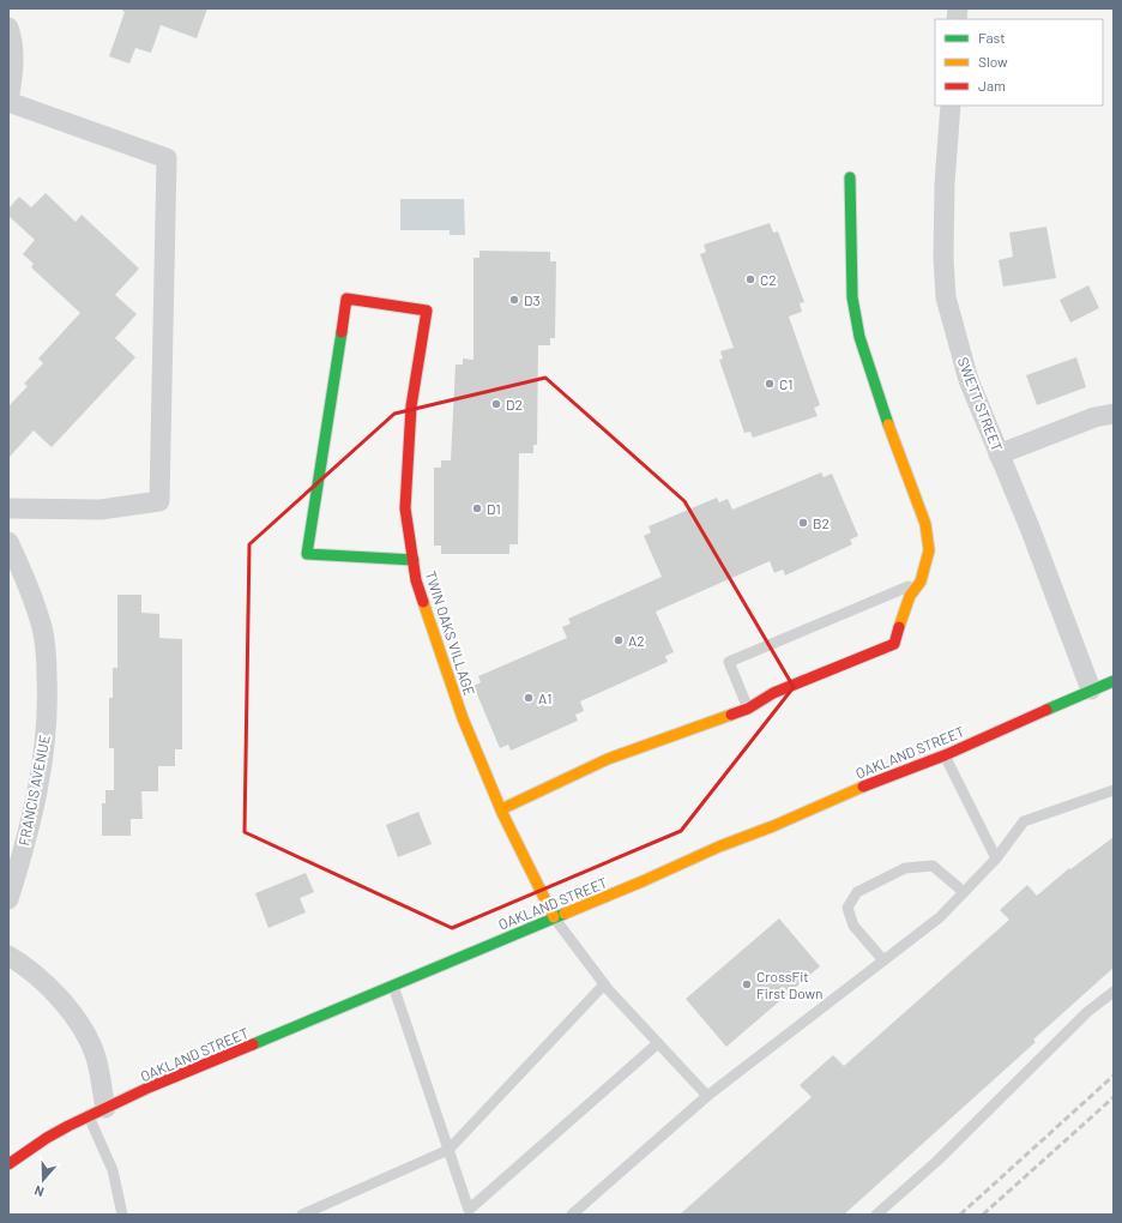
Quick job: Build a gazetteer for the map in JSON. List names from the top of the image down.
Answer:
{
  "streets": {
    "street": [
      "SWETT STREET",
      "TWIN OAKS VILLAGE",
      "OAKLAND STREET",
      "FRANCIS AVENUE"
    ]
  },
  "crossings": [
    ["SWETT STREET", "OAKLAND STREET"],
    ["TWIN OAKS VILLAGE", "OAKLAND STREET"]
  ],
  "places": [
    "C2",
    "D3",
    "C1",
    "D2",
    "D1",
    "B2",
    "A2",
    "A1",
    "CrossFit First Down"
  ],
  "legend": ["Fast", "Slow", "Jam"],
  "north": "bottom"
}
